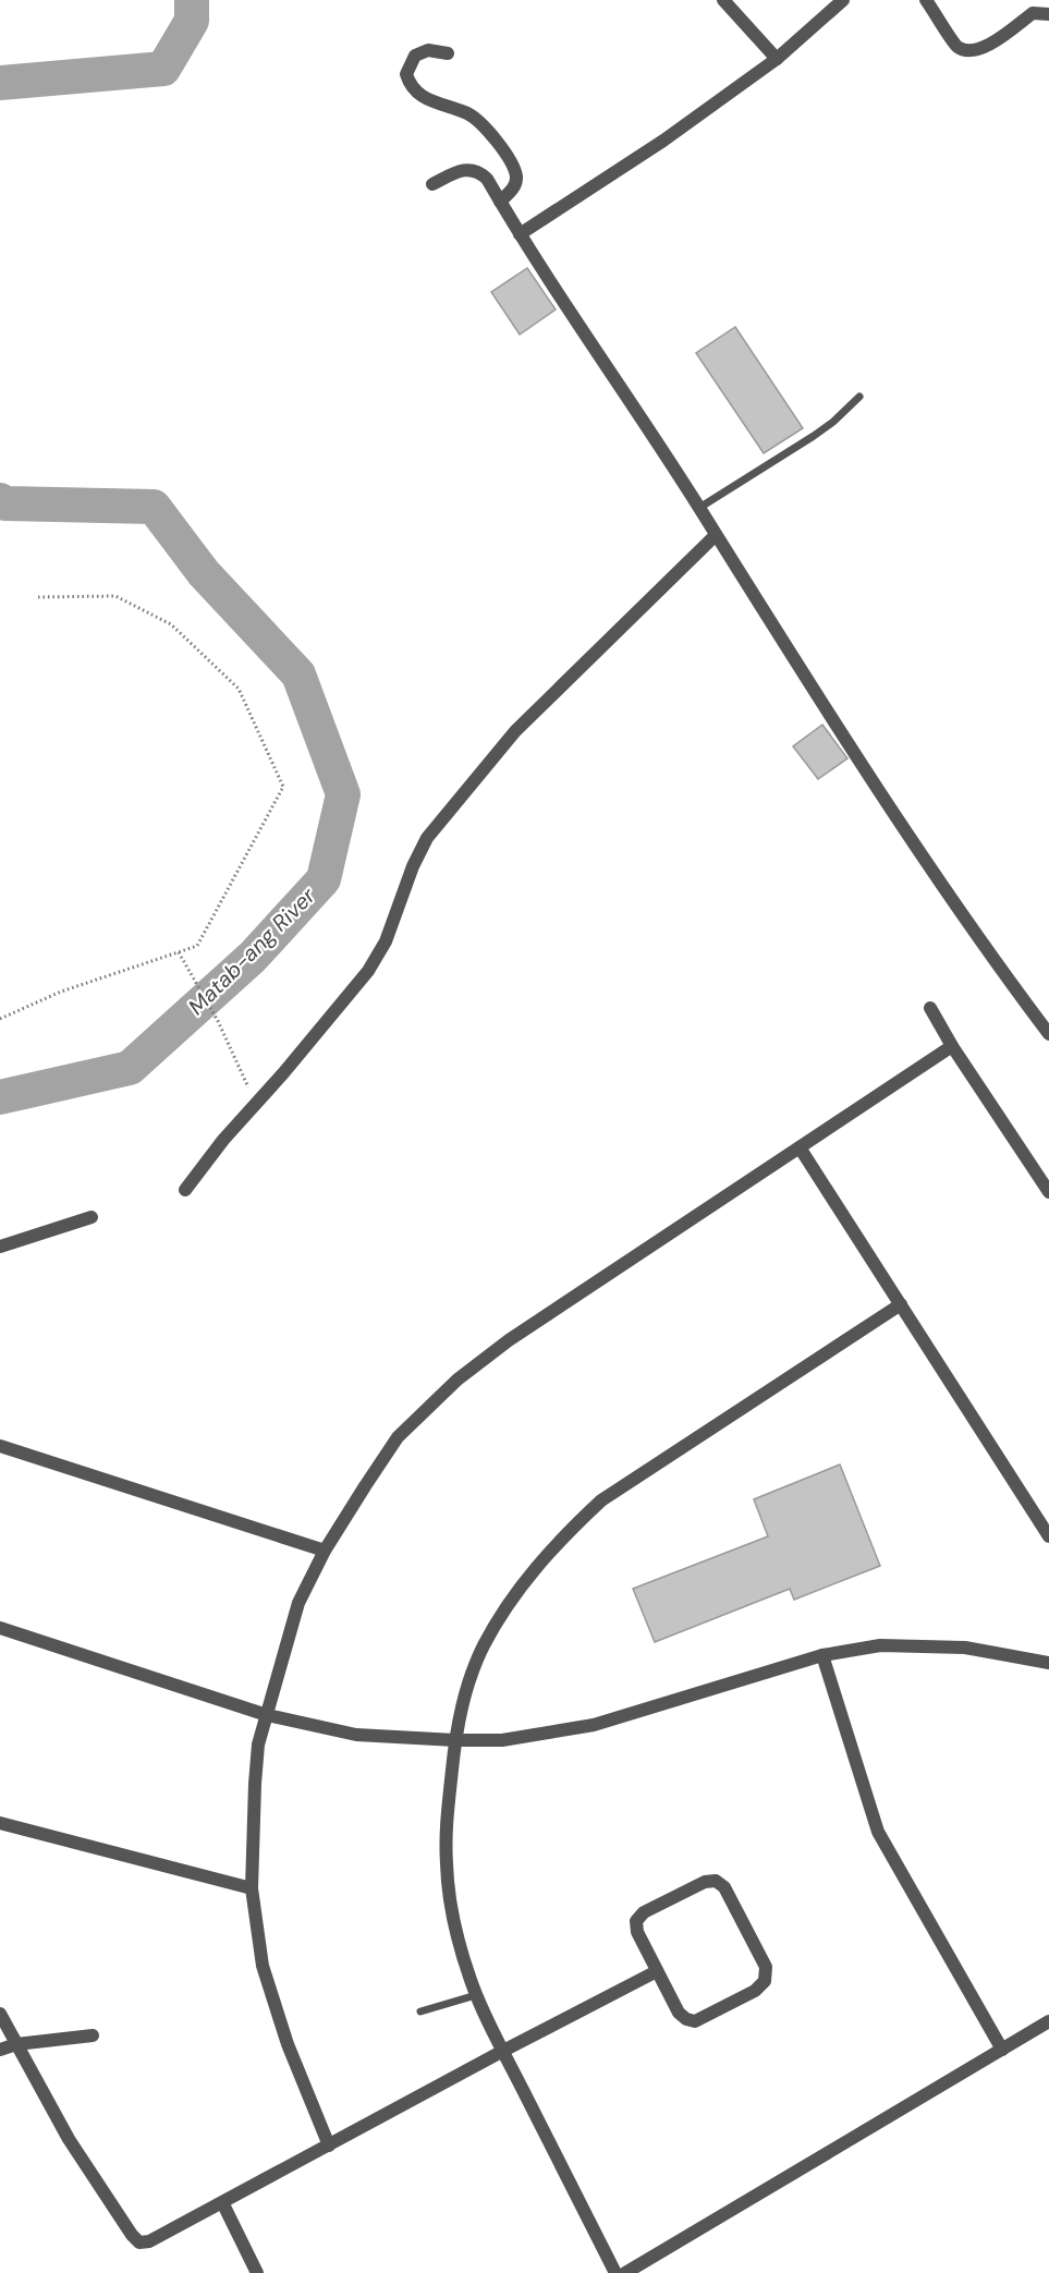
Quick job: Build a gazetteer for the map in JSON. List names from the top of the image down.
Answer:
{
  "water": ["Matab-ang River"]
}
